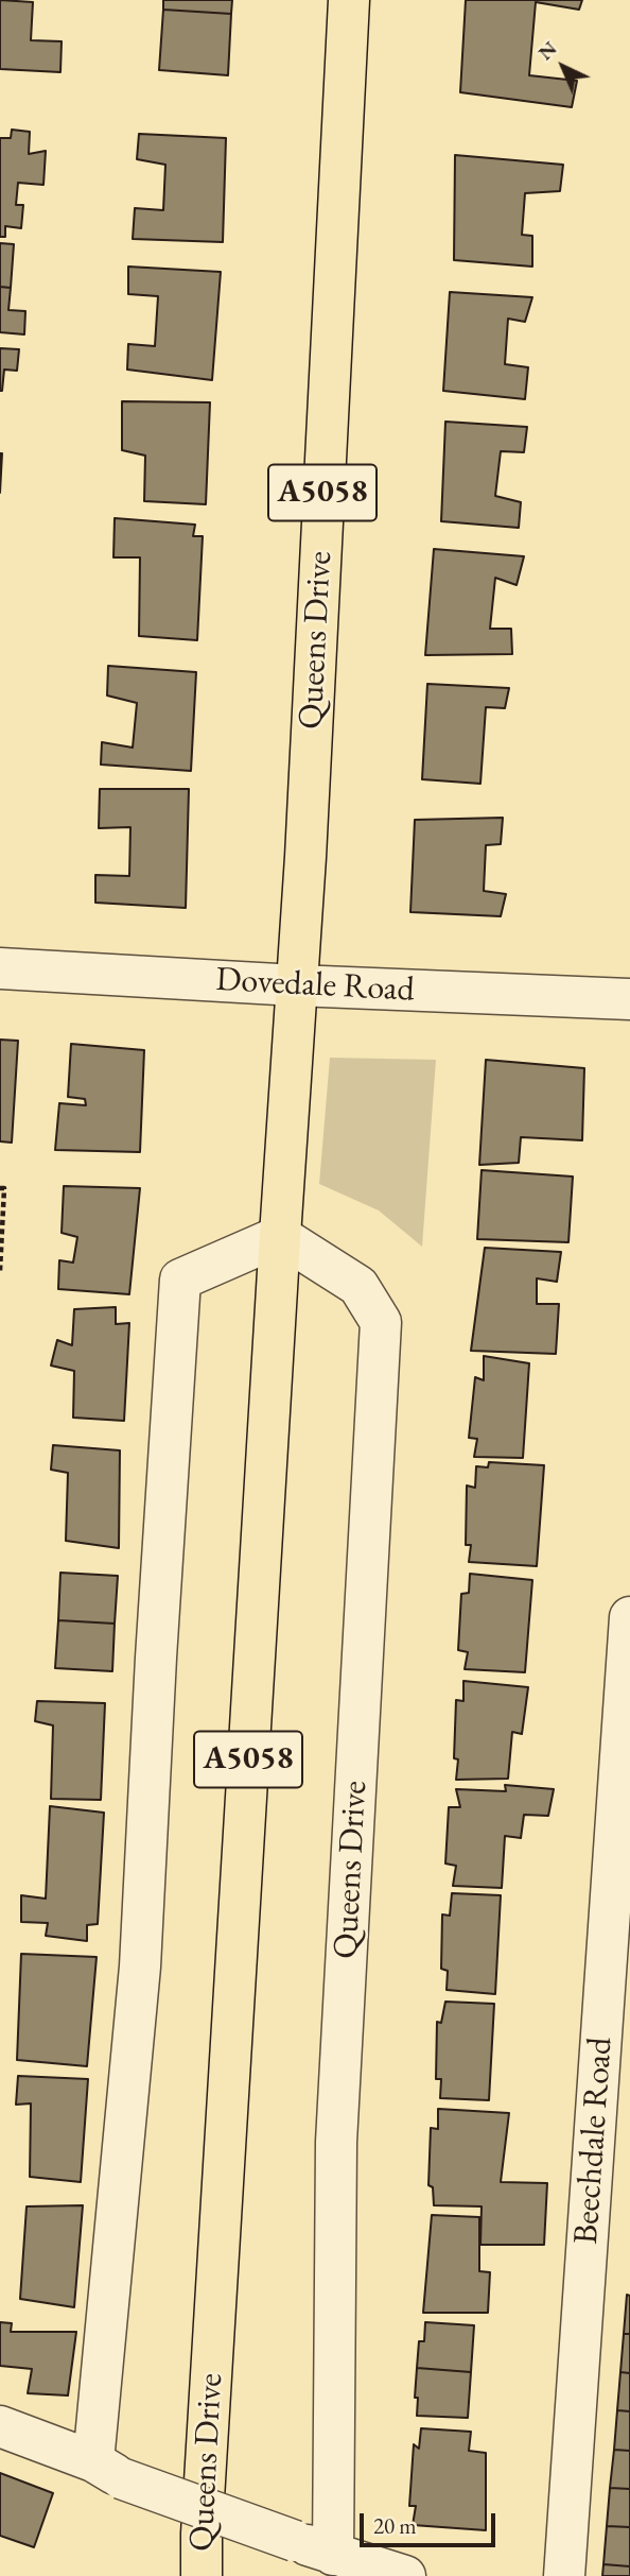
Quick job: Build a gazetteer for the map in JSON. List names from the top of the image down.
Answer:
{
  "streets": {
    "main road": ["A5058", "Queens Drive"],
    "street": ["Dovedale Road", "Beechdale Road"]
  },
  "crossings": [
    ["Queens Drive", "Dovedale Road"]
  ],
  "scale_bar": "20 m",
  "north": "top left"
}
